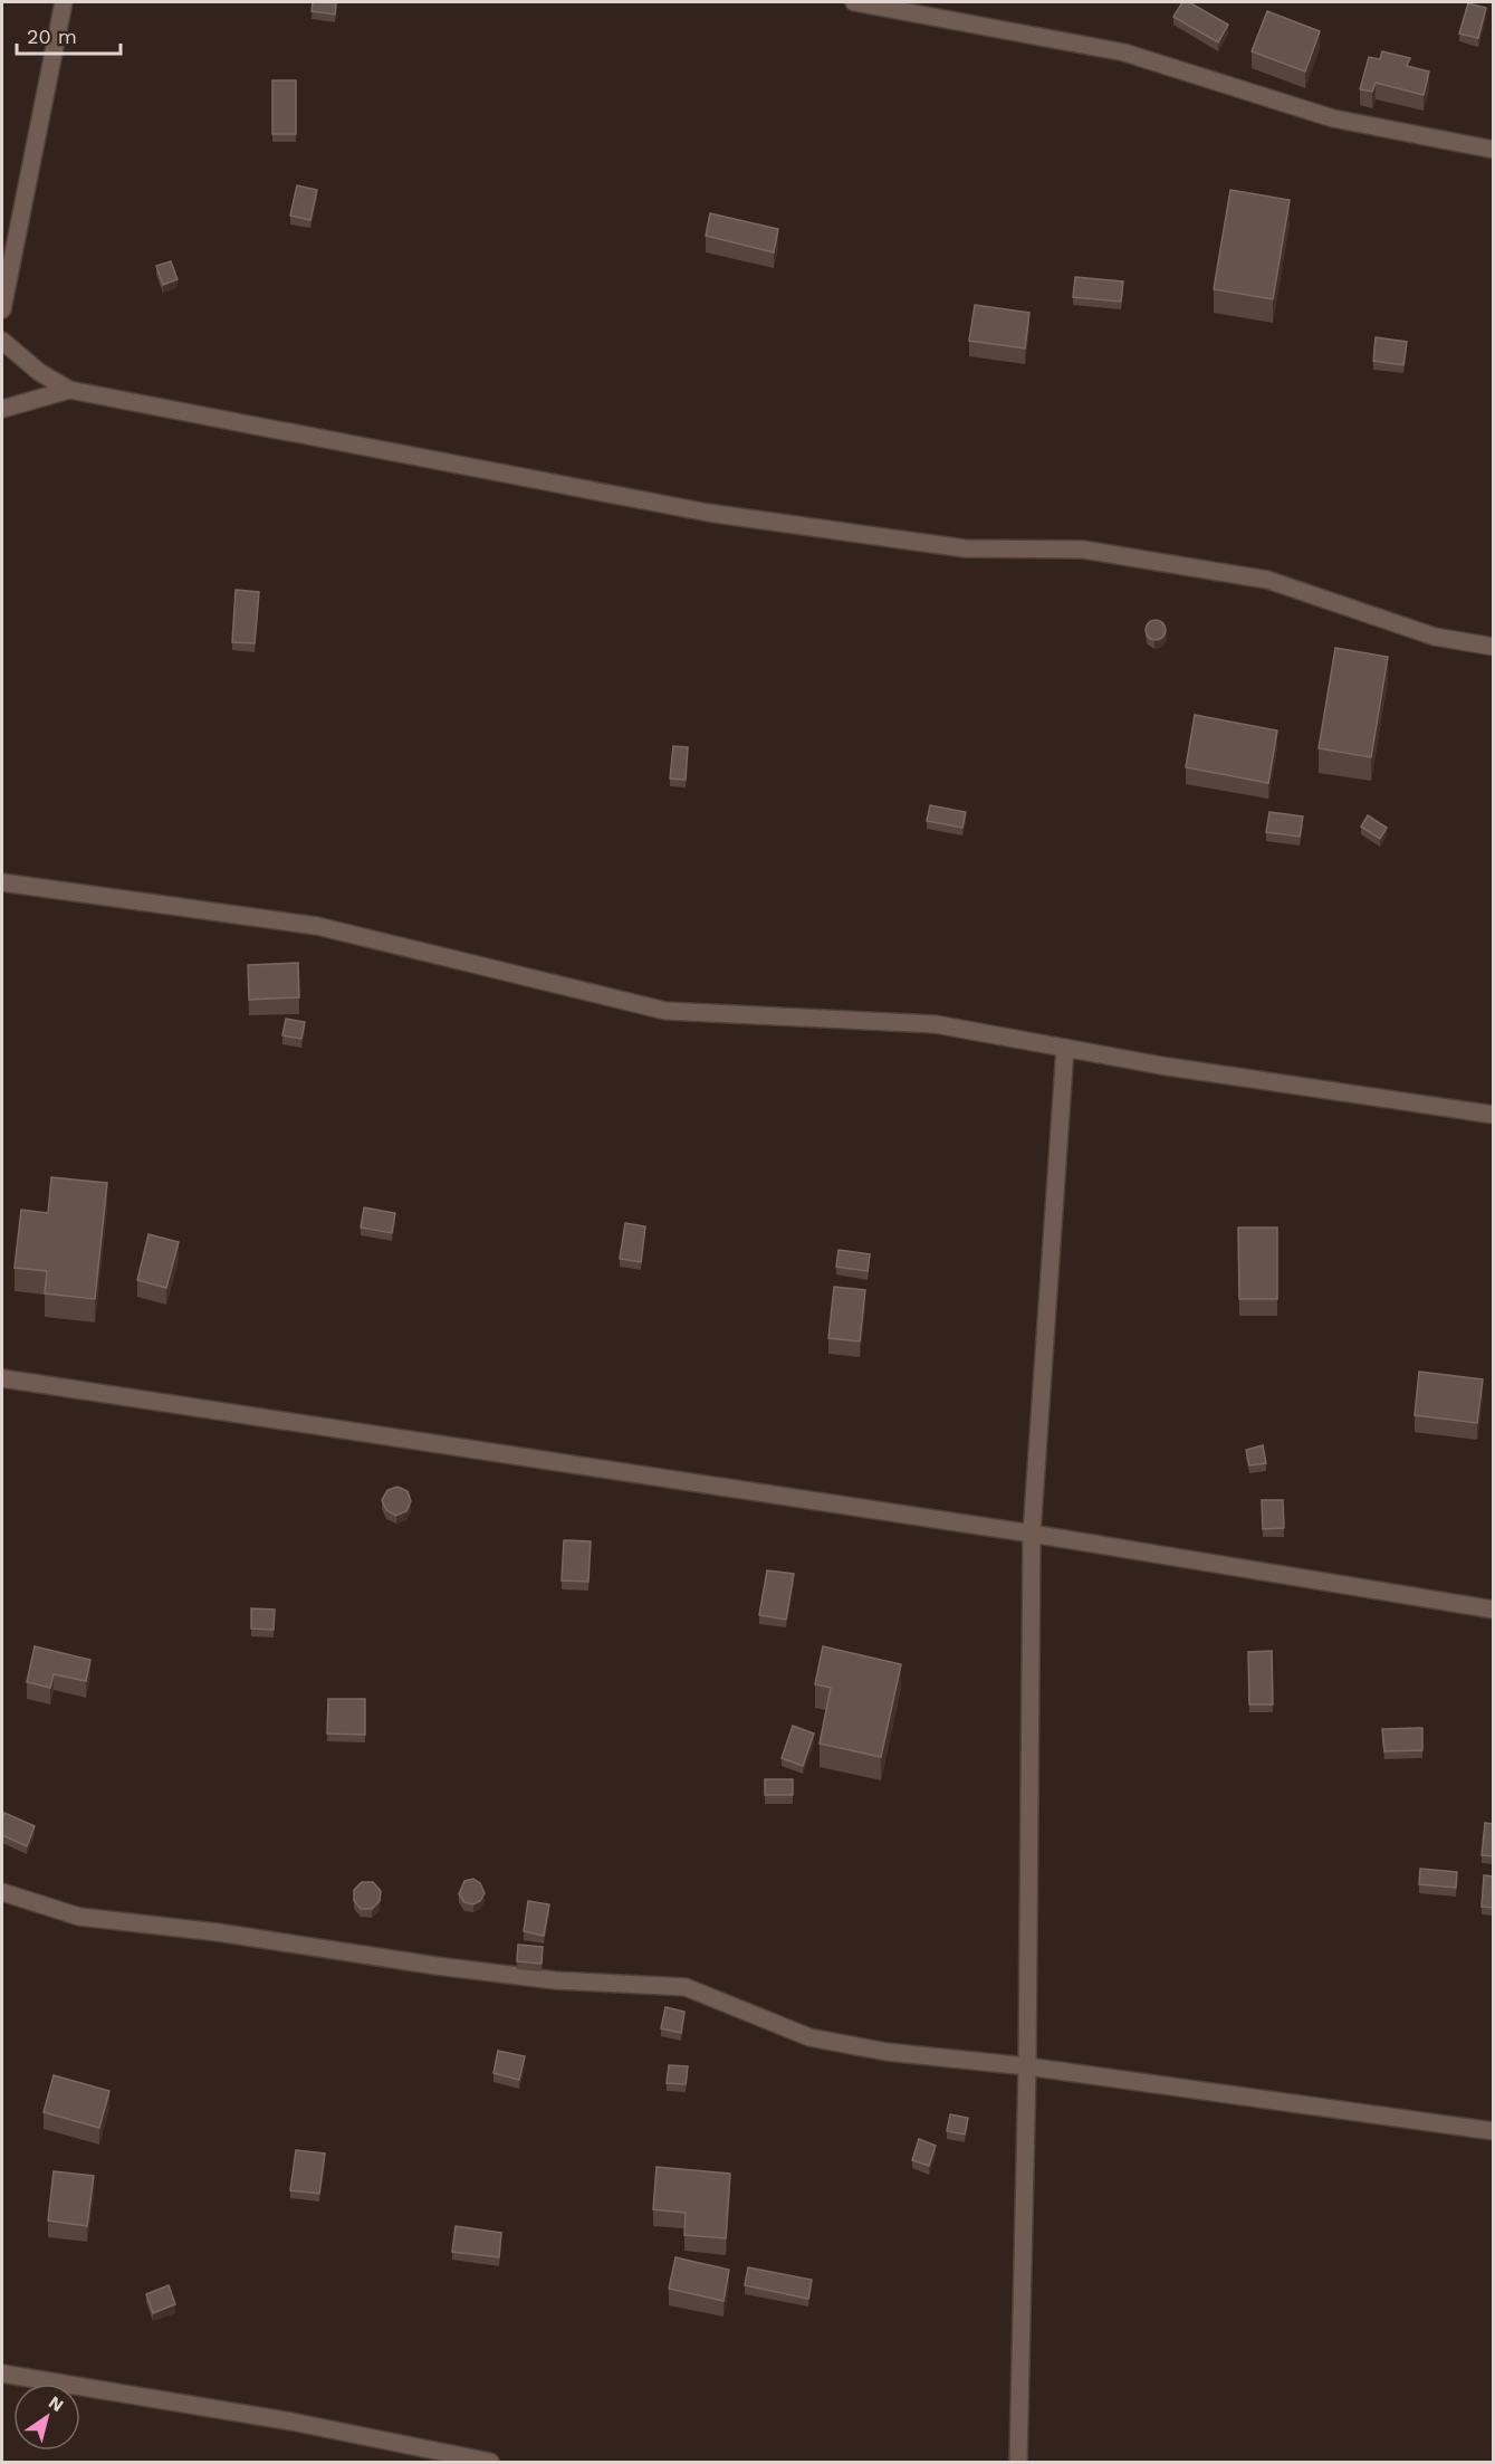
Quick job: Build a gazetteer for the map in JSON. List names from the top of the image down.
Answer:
{
  "scale_bar": "20 m",
  "north": "top right"
}
